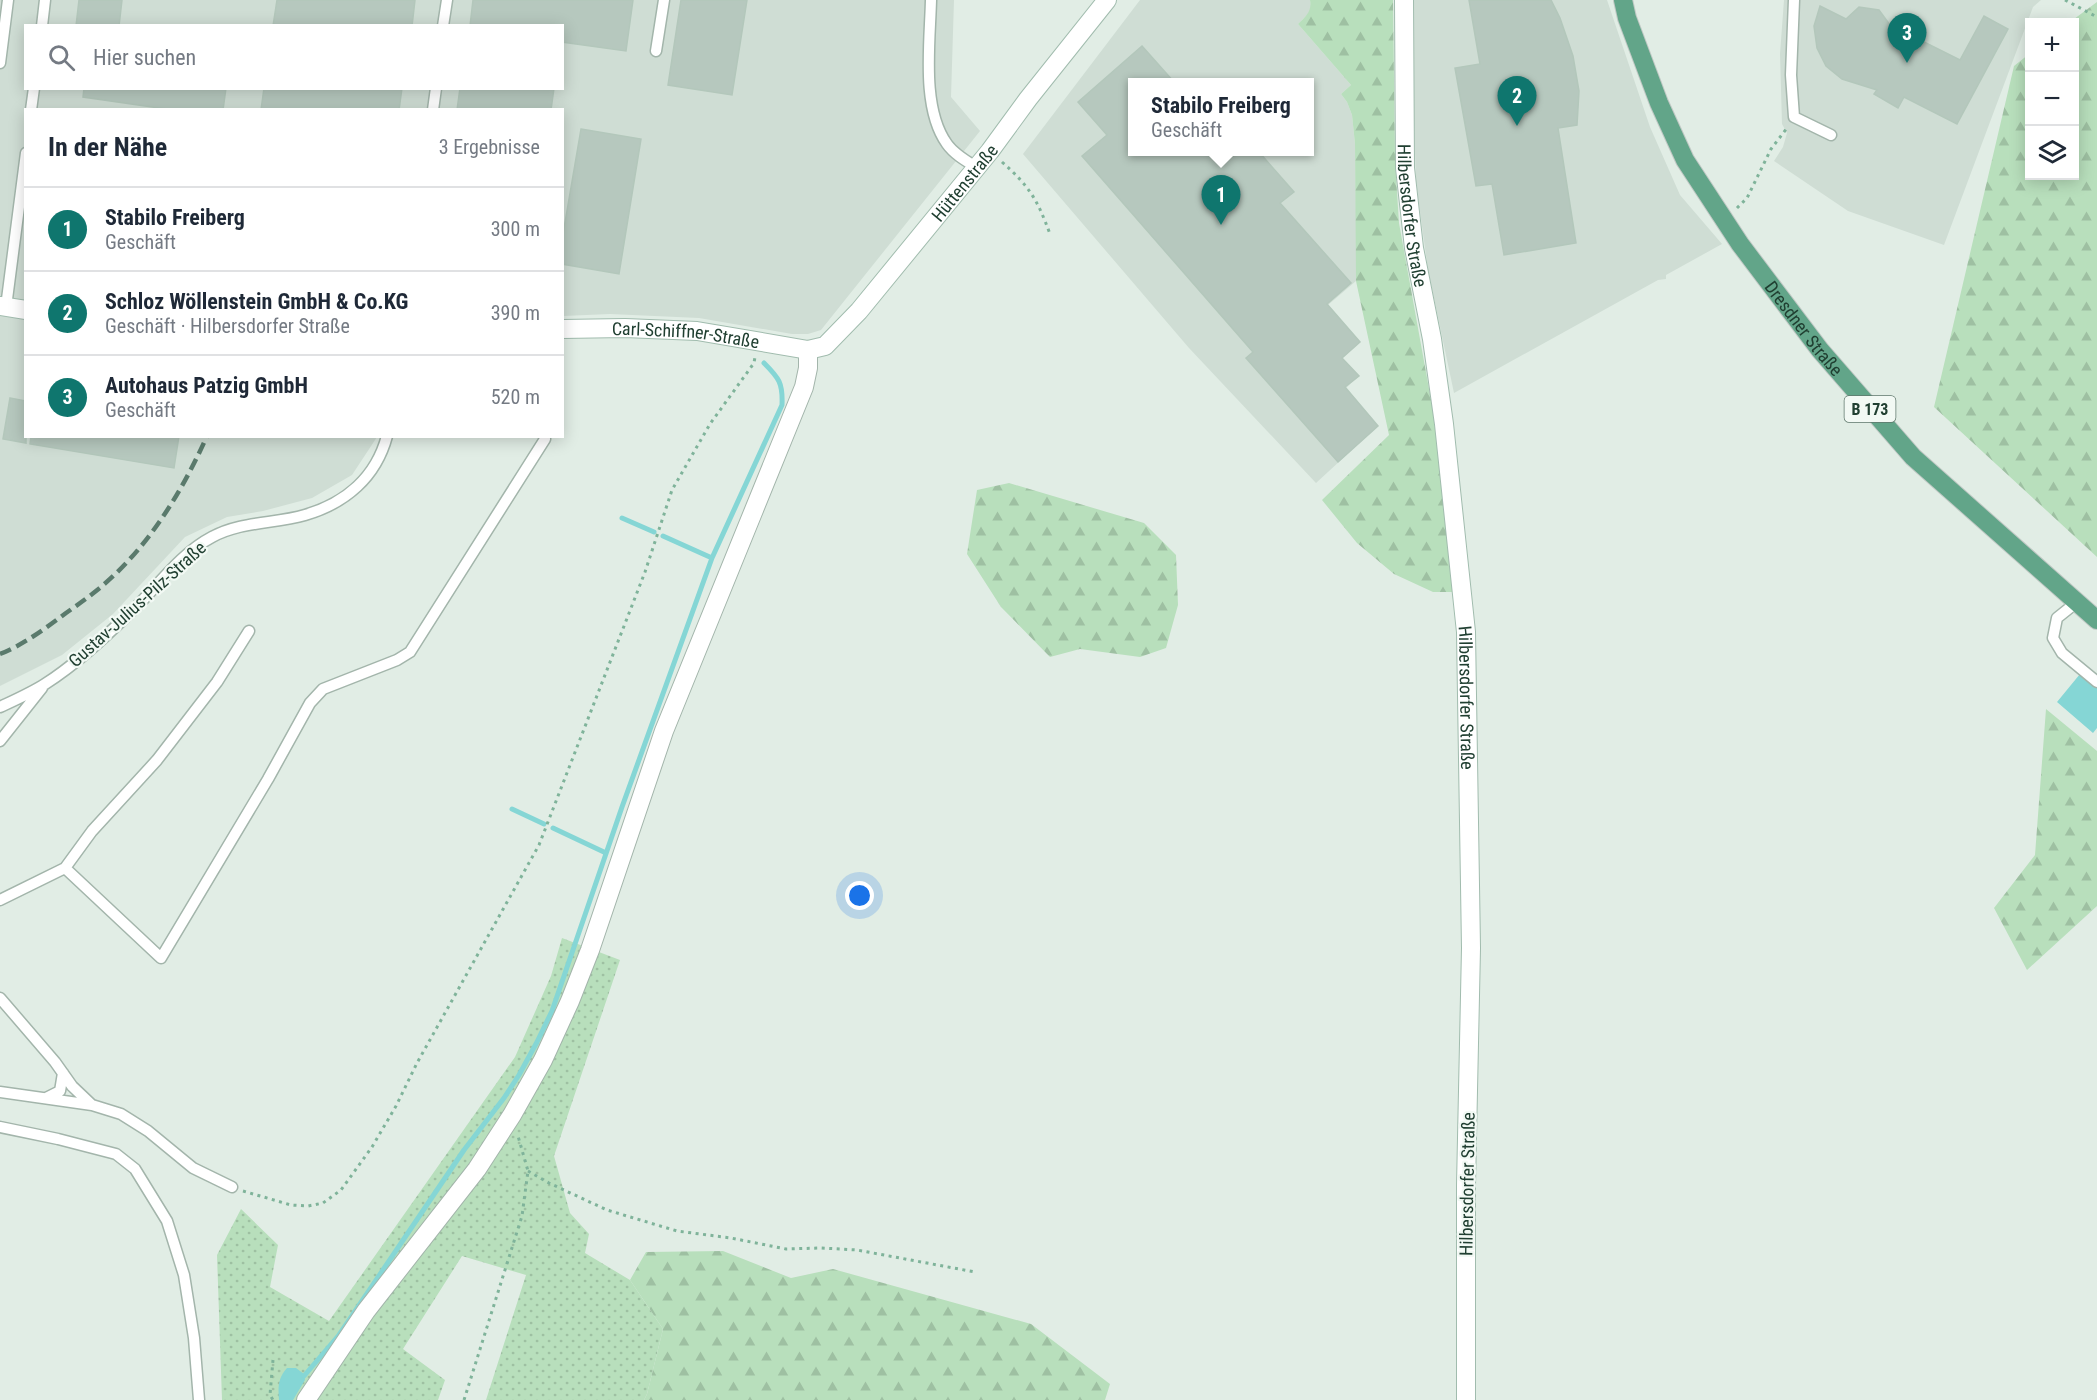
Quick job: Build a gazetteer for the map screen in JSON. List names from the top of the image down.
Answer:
{
  "streets": {
    "main road": [
      "Hüttenstraße",
      "Hilbersdorfer Straße",
      "Dresdner Straße",
      "Carl-Schiffner-Straße",
      "B 173"
    ],
    "lane": ["Gustav-Julius-Pilz-Straße"]
  },
  "crossings": [
    ["Hüttenstraße", "Carl-Schiffner-Straße"]
  ],
  "page": {
    "pins": ["3", "2", "1"],
    "map_buttons": ["+", "−"],
    "search": "Hier suchen",
    "popup": ["Stabilo Freiberg", "Geschäft"],
    "heading": ["In der Nähe", "3 Ergebnisse"],
    "list": [
      {
        "mark": "1",
        "name": "Stabilo Freiberg",
        "note": "Geschäft",
        "value": "300 m"
      },
      {
        "mark": "2",
        "name": "Schloz Wöllenstein GmbH & Co.KG",
        "note": "Geschäft · Hilbersdorfer Straße",
        "value": "390 m"
      },
      {
        "mark": "3",
        "name": "Autohaus Patzig GmbH",
        "note": "Geschäft",
        "value": "520 m"
      }
    ]
  }
}
